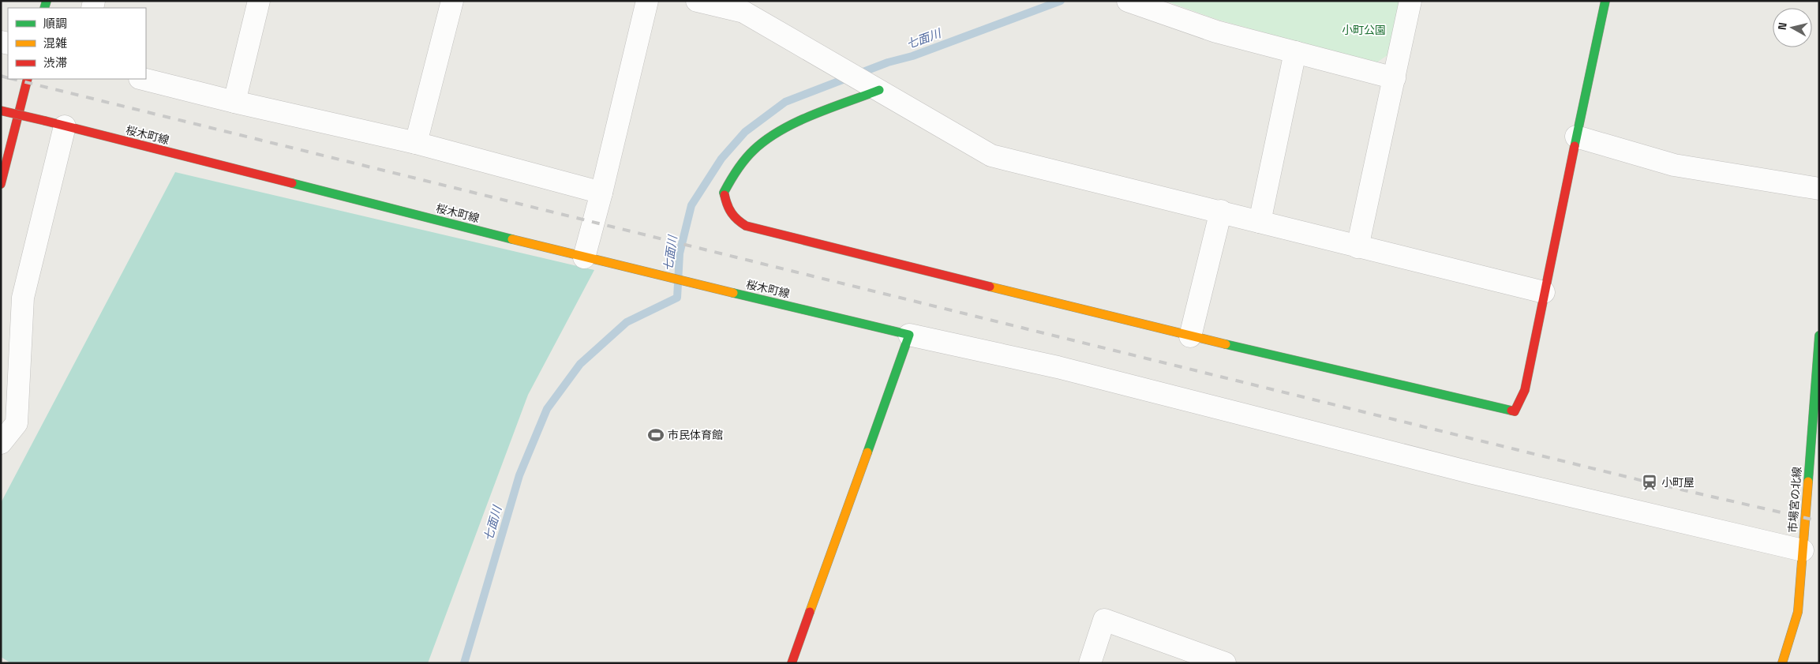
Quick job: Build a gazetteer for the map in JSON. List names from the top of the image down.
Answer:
{
  "streets": {
    "street": ["桜木町線", "市場宮の北線"]
  },
  "water": ["七面川"],
  "parks": ["小町公園"],
  "places": {
    "sports": ["市民体育館"],
    "station": ["小町屋"]
  },
  "legend": ["順調", "混雑", "渋滞"],
  "north": "left"
}
